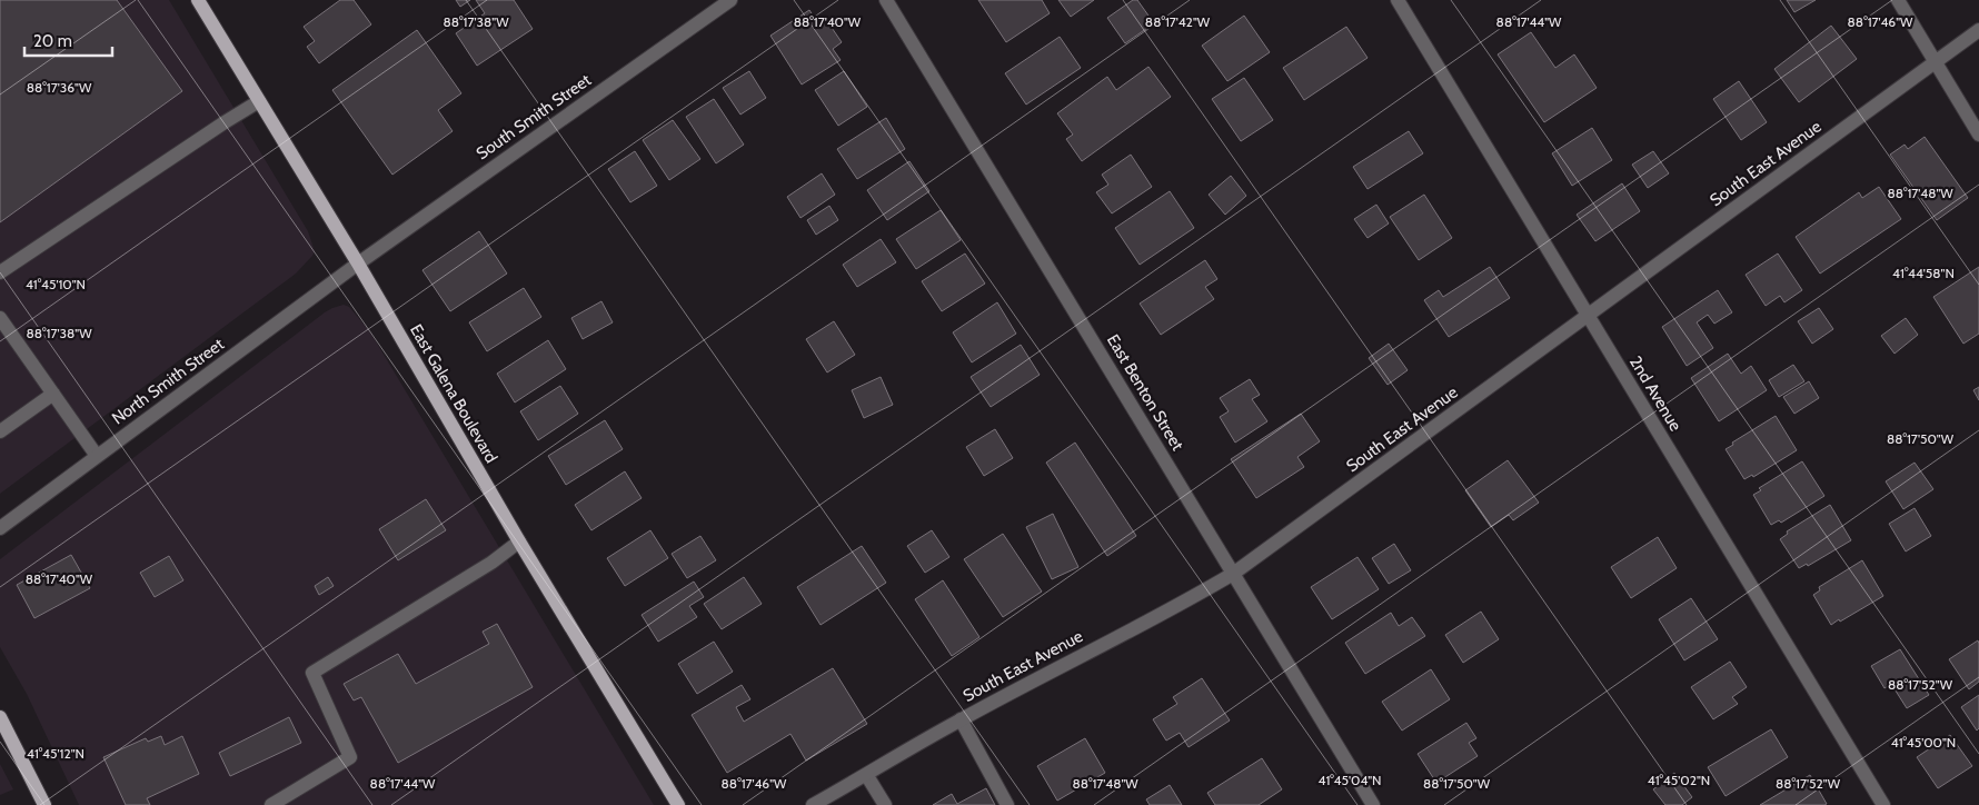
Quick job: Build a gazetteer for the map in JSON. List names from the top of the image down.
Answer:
{
  "streets": {
    "main road": ["East Galena Boulevard"],
    "street": [
      "South Smith Street",
      "South East Avenue",
      "North Smith Street",
      "East Benton Street",
      "2nd Avenue"
    ]
  },
  "crossings": [
    ["South Smith Street", "North Smith Street"],
    ["South Smith Street", "East Galena Boulevard"],
    ["South East Avenue", "East Benton Street"],
    ["South East Avenue", "2nd Avenue"],
    ["North Smith Street", "East Galena Boulevard"]
  ],
  "scale_bar": "20 m",
  "coordinates": [
    "88°17'40\"W",
    "88°17'42\"W",
    "88°17'38\"W",
    "88°17'44\"W",
    "88°17'46\"W",
    "88°17'36\"W",
    "88°17'48\"W",
    "41°44'58\"N",
    "41°45'10\"N",
    "88°17'50\"W",
    "88°17'52\"W",
    "41°45'00\"N",
    "41°45'12\"N",
    "41°45'04\"N",
    "41°45'02\"N"
  ]
}
